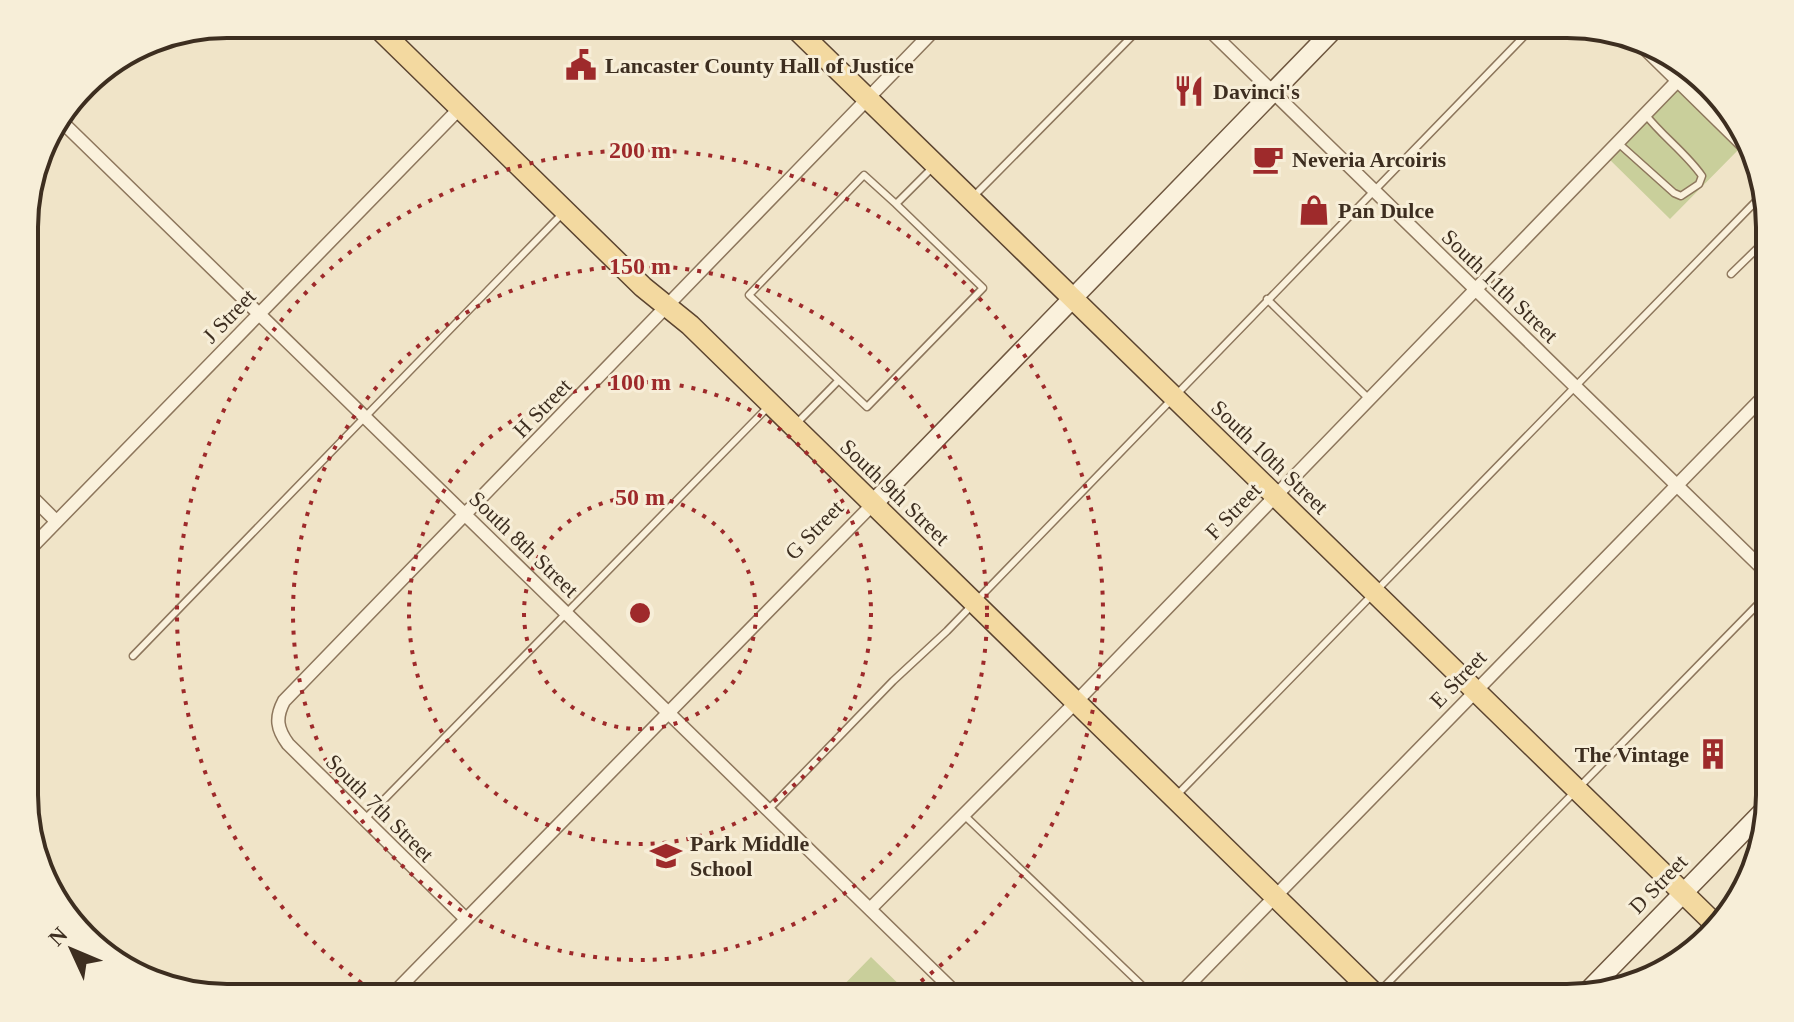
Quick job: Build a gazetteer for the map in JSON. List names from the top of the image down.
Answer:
{
  "streets": {
    "main road": ["South 10th Street", "South 9th Street"],
    "street": [
      "South 11th Street",
      "J Street",
      "H Street",
      "F Street",
      "G Street",
      "South 8th Street",
      "E Street",
      "South 7th Street",
      "D Street"
    ]
  },
  "crossings": [
    ["South 11th Street", "F Street"],
    ["South 11th Street", "G Street"],
    ["South 11th Street", "E Street"],
    ["J Street", "South 9th Street"],
    ["J Street", "South 8th Street"],
    ["H Street", "South 10th Street"],
    ["H Street", "South 9th Street"],
    ["H Street", "South 8th Street"],
    ["H Street", "South 7th Street"],
    ["South 10th Street", "F Street"],
    ["South 10th Street", "G Street"],
    ["South 10th Street", "E Street"],
    ["South 10th Street", "D Street"],
    ["South 9th Street", "F Street"],
    ["South 9th Street", "G Street"],
    ["South 9th Street", "E Street"],
    ["F Street", "South 8th Street"],
    ["G Street", "South 8th Street"],
    ["G Street", "South 7th Street"]
  ],
  "places": {
    "public building": ["Lancaster County Hall of Justice"],
    "restaurant": ["Davinci's"],
    "cafe": ["Neveria Arcoiris"],
    "shop": ["Pan Dulce"],
    "building": ["The Vintage"],
    "school or university": ["Park Middle School"]
  },
  "north": "top left",
  "rings": [
    "200 m",
    "150 m",
    "100 m",
    "50 m"
  ]
}
